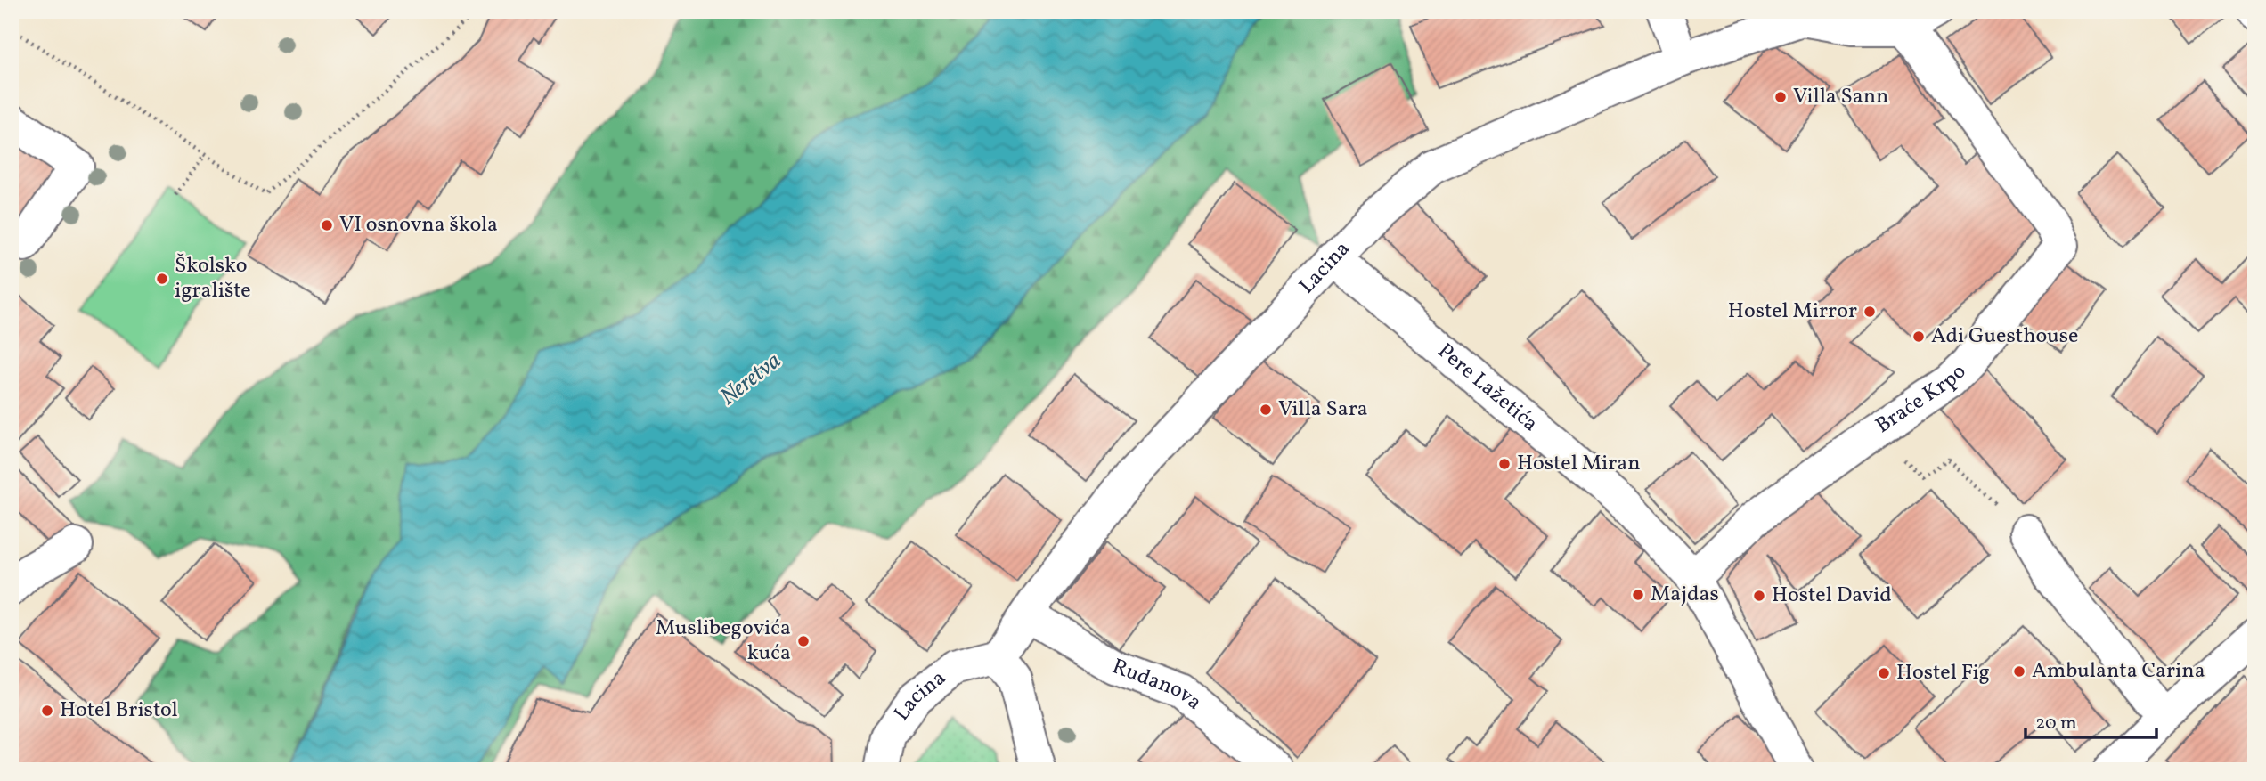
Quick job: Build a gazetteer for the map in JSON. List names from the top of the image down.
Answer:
{
  "streets": {
    "street": [
      "Lacina",
      "Pere Lažetića",
      "Braće Krpo",
      "Rudanova"
    ]
  },
  "crossings": [
    ["Lacina", "Pere Lažetića"],
    ["Lacina", "Braće Krpo"],
    ["Lacina", "Rudanova"],
    ["Pere Lažetića", "Braće Krpo"]
  ],
  "water": ["Neretva"],
  "places": [
    "Villa Sann",
    "VI osnovna škola",
    "Školsko igralište",
    "Hostel Mirror",
    "Adi Guesthouse",
    "Villa Sara",
    "Hostel Miran",
    "Majdas",
    "Hostel David",
    "Muslibegovića kuća",
    "Ambulanta Carina",
    "Hostel Fig",
    "Hotel Bristol"
  ],
  "scale_bar": "20 m"
}
